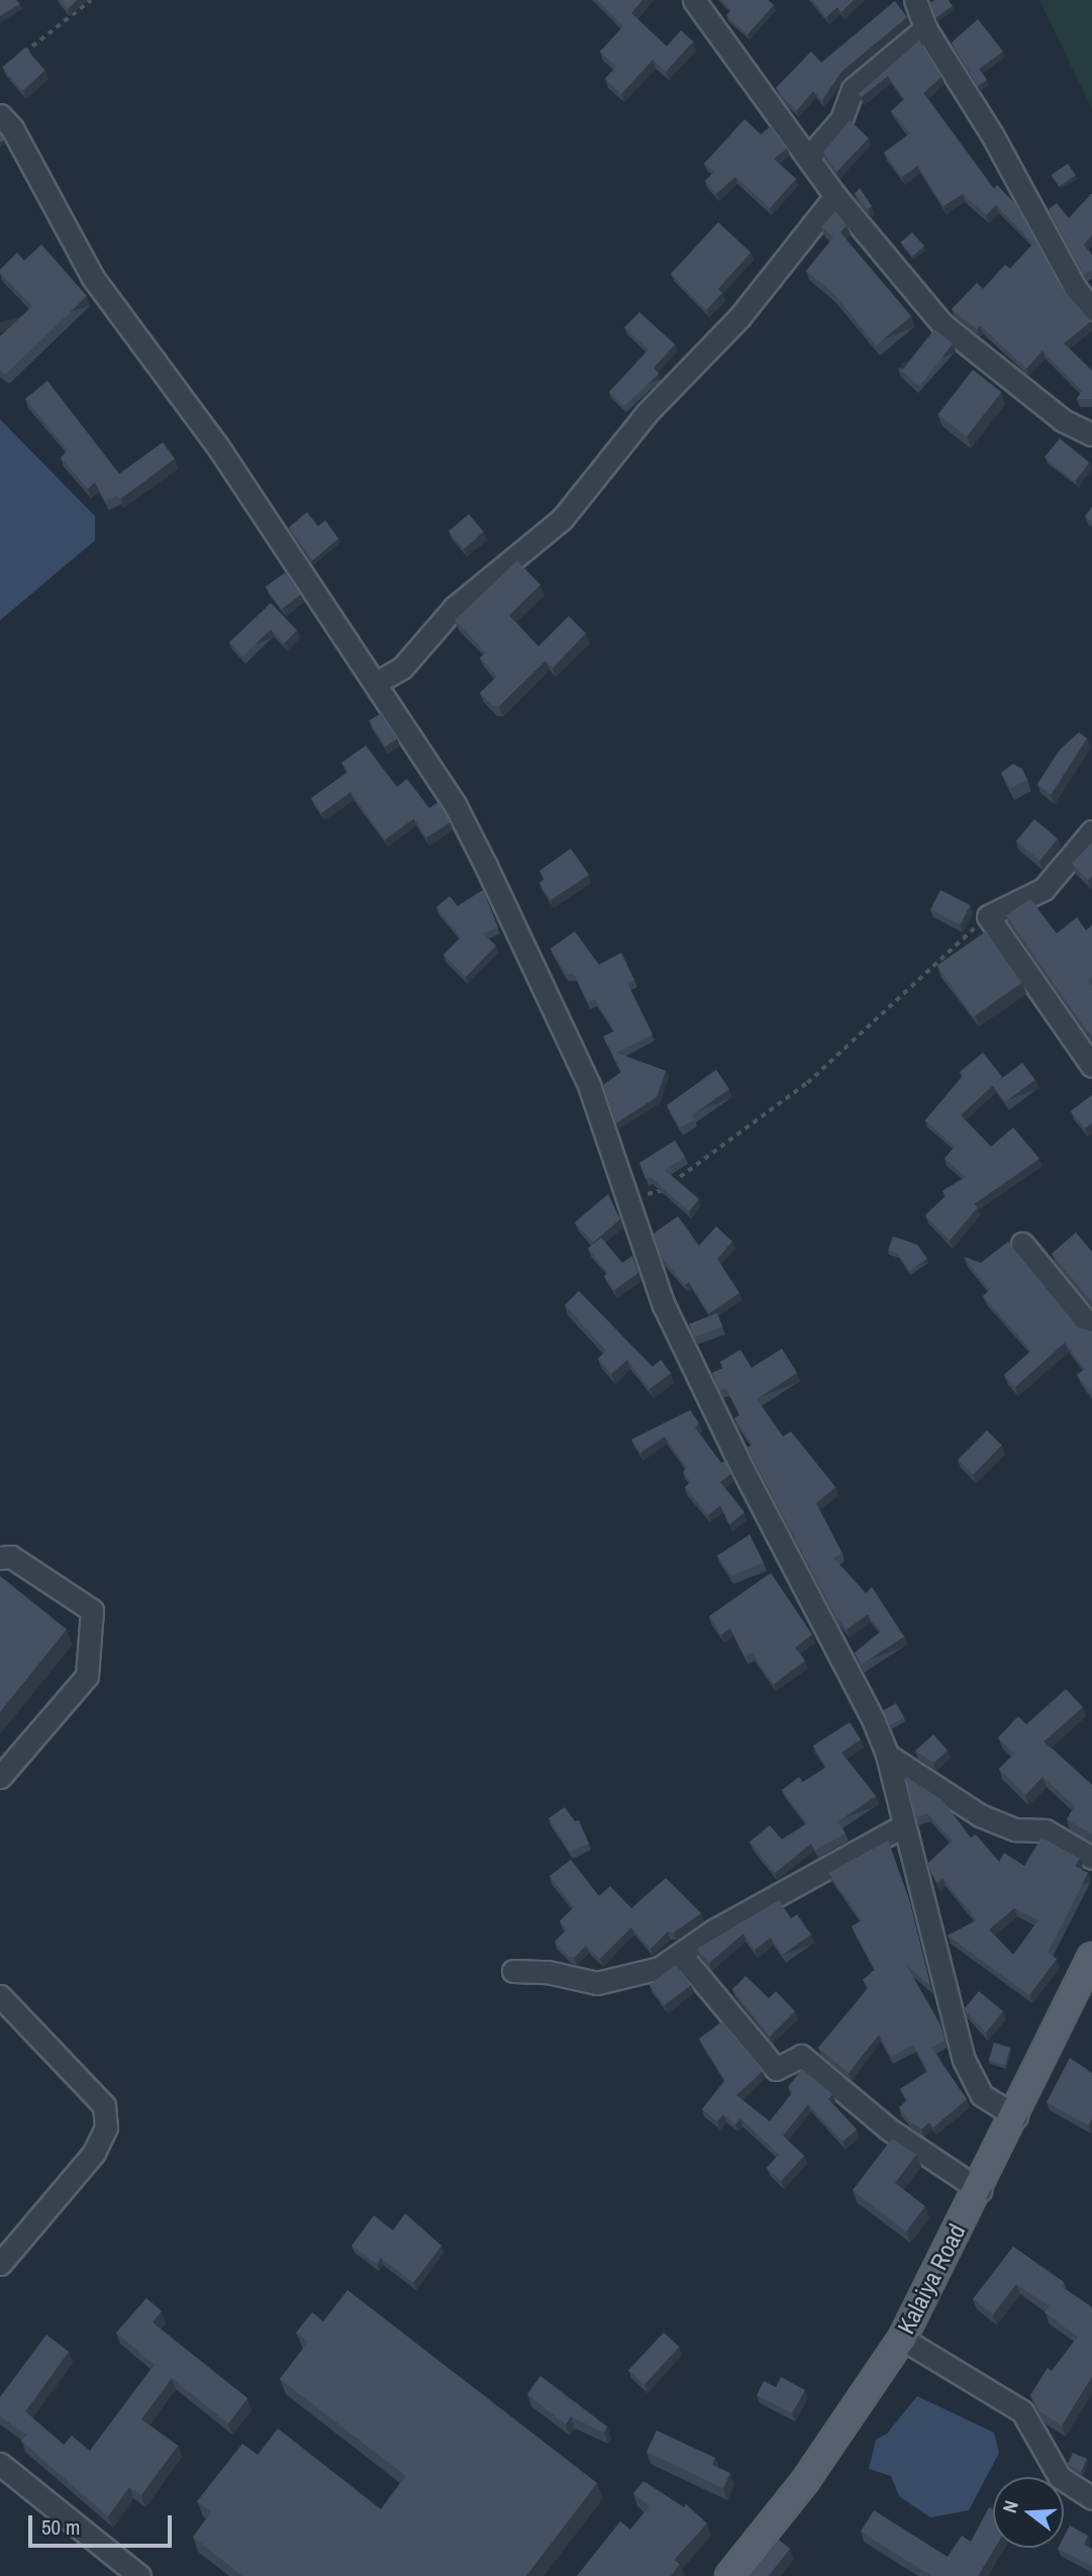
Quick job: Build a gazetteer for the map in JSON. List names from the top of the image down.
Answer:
{
  "streets": {
    "main road": ["Kalaiya Road"]
  },
  "scale_bar": "50 m",
  "north": "left"
}
